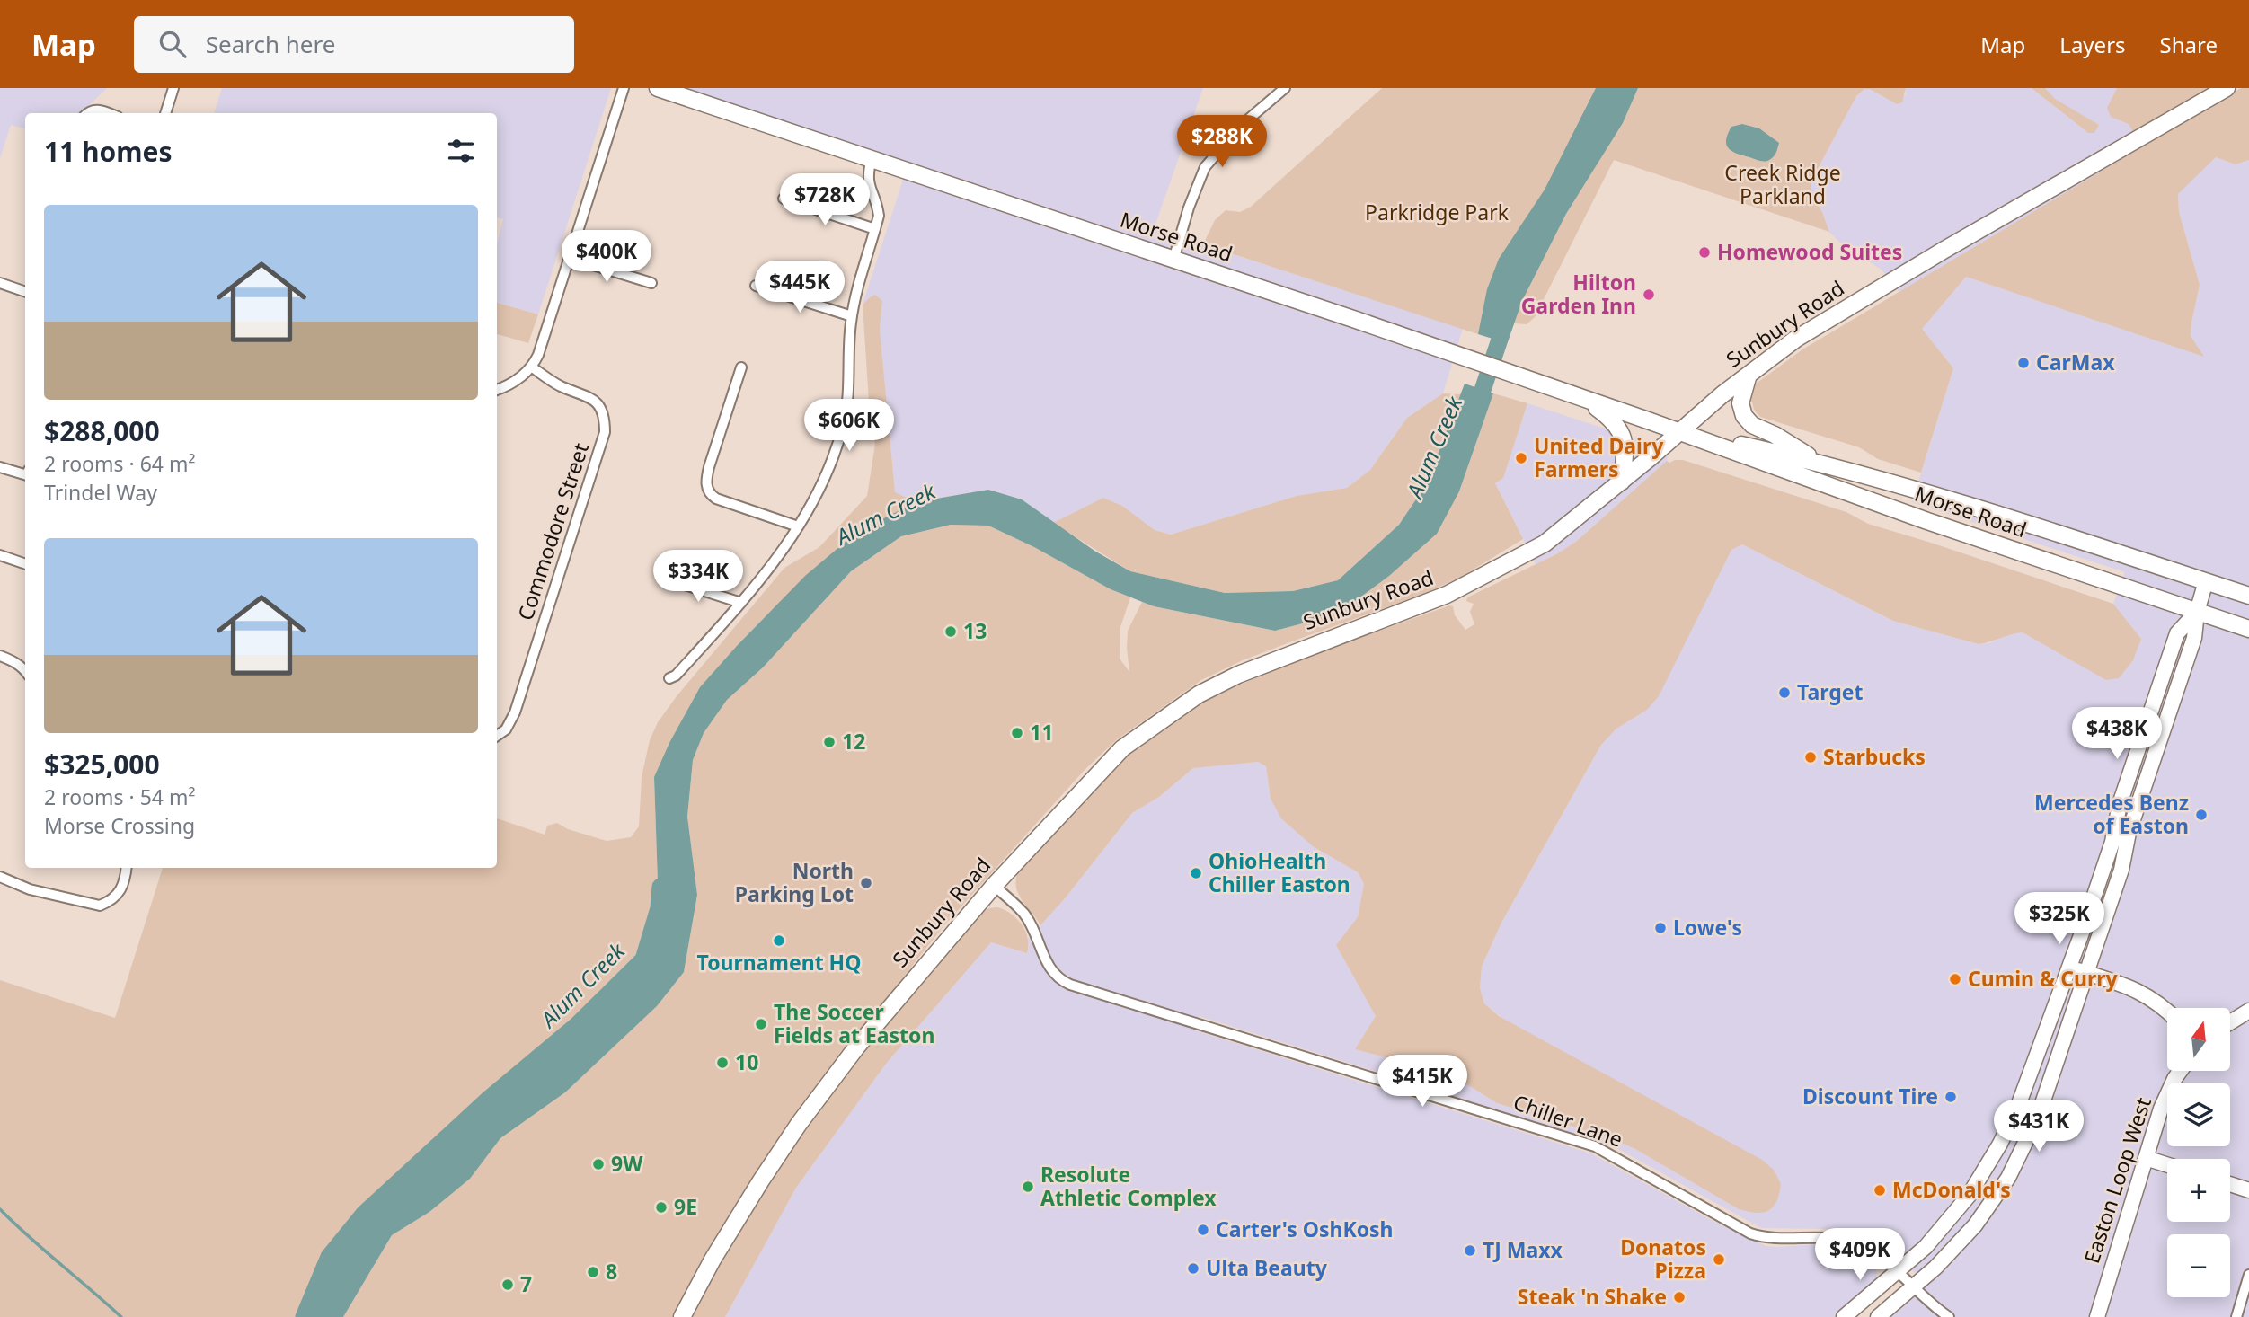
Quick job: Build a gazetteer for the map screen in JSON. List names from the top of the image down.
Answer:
{
  "streets": {
    "main road": ["Morse Road", "Sunbury Road", "Easton Loop West"],
    "street": ["Commodore Street", "Chiller Lane"]
  },
  "crossings": [
    ["Morse Road", "Sunbury Road"],
    ["Sunbury Road", "Chiller Lane"]
  ],
  "water": ["Alum Creek"],
  "parks": ["Creek Ridge Parkland", "Parkridge Park"],
  "places": [
    "Homewood Suites",
    "Hilton Garden Inn",
    "CarMax",
    "United Dairy Farmers",
    "13",
    "Target",
    "11",
    "12",
    "Starbucks",
    "Mercedes Benz of Easton",
    "OhioHealth Chiller Easton",
    "North Parking Lot",
    "Lowe's",
    "Tournament HQ",
    "Cumin & Curry",
    "The Soccer Fields at Easton",
    "10",
    "Discount Tire",
    "9W",
    "Resolute Athletic Complex",
    "McDonald's",
    "9E",
    "Carter's OshKosh",
    "TJ Maxx",
    "Donatos Pizza",
    "Ulta Beauty",
    "8",
    "7",
    "Steak 'n Shake"
  ],
  "north": "top",
  "page": {
    "header": "Map",
    "search": "Search here",
    "nav": ["Map", "Layers", "Share"],
    "heading": "11 homes",
    "price": [
      "$288K",
      "$728K",
      "$400K",
      "$445K",
      "$606K",
      "$334K",
      "$438K",
      "$325K",
      "$415K",
      "$431K",
      "$409K"
    ],
    "list": [
      {
        "name": "$288,000",
        "note": "2 rooms · 64 m² · Trindel Way"
      },
      {
        "name": "$325,000",
        "note": "2 rooms · 54 m² · Morse Crossing"
      }
    ],
    "map_buttons": ["+", "−"]
  }
}
